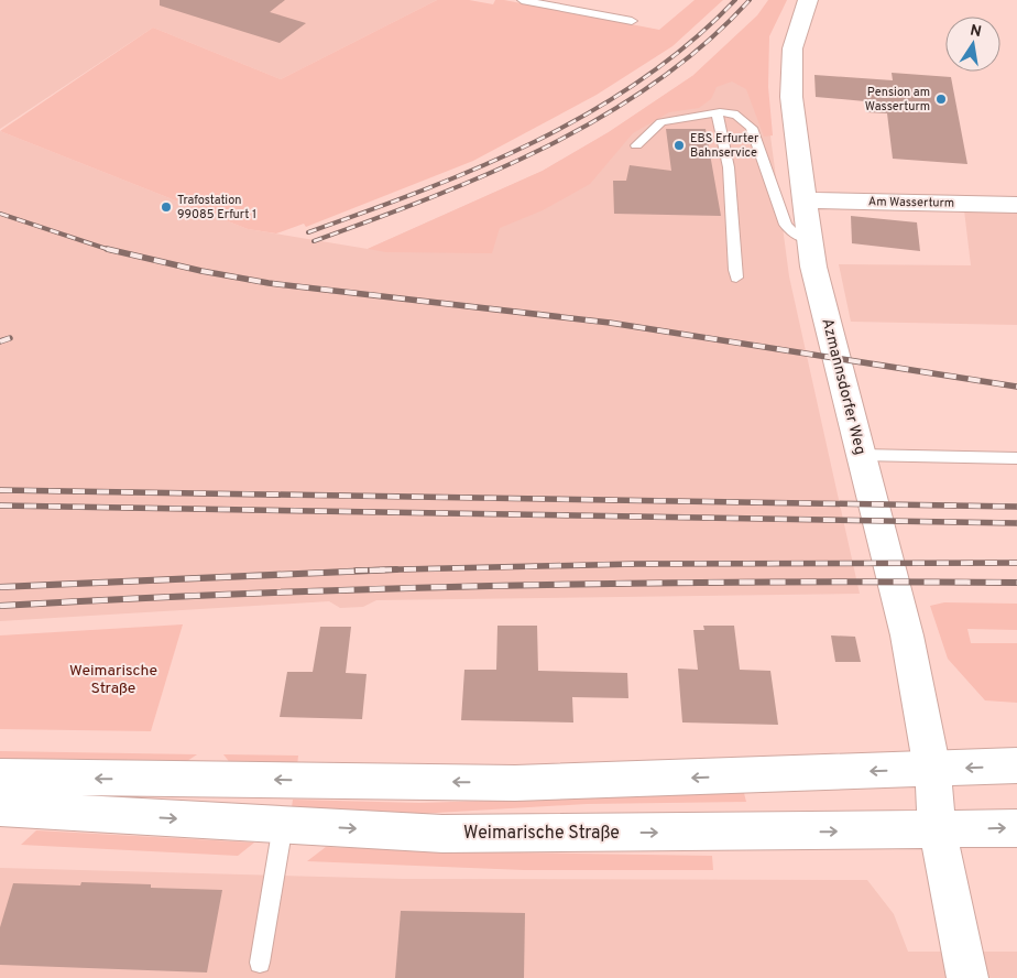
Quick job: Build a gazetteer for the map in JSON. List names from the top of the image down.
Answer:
{
  "streets": {
    "street": ["Am Wasserturm", "Azmannsdorfer Weg", "Weimarische Straße"]
  },
  "crossings": [
    ["Am Wasserturm", "Azmannsdorfer Weg"],
    ["Azmannsdorfer Weg", "Weimarische Straße"]
  ],
  "parks": ["Weimarische Straße"],
  "places": ["Pension am Wasserturm", "EBS Erfurter Bahnservice", "Trafostation 99085 Erfurt 1"],
  "north": "top"
}
